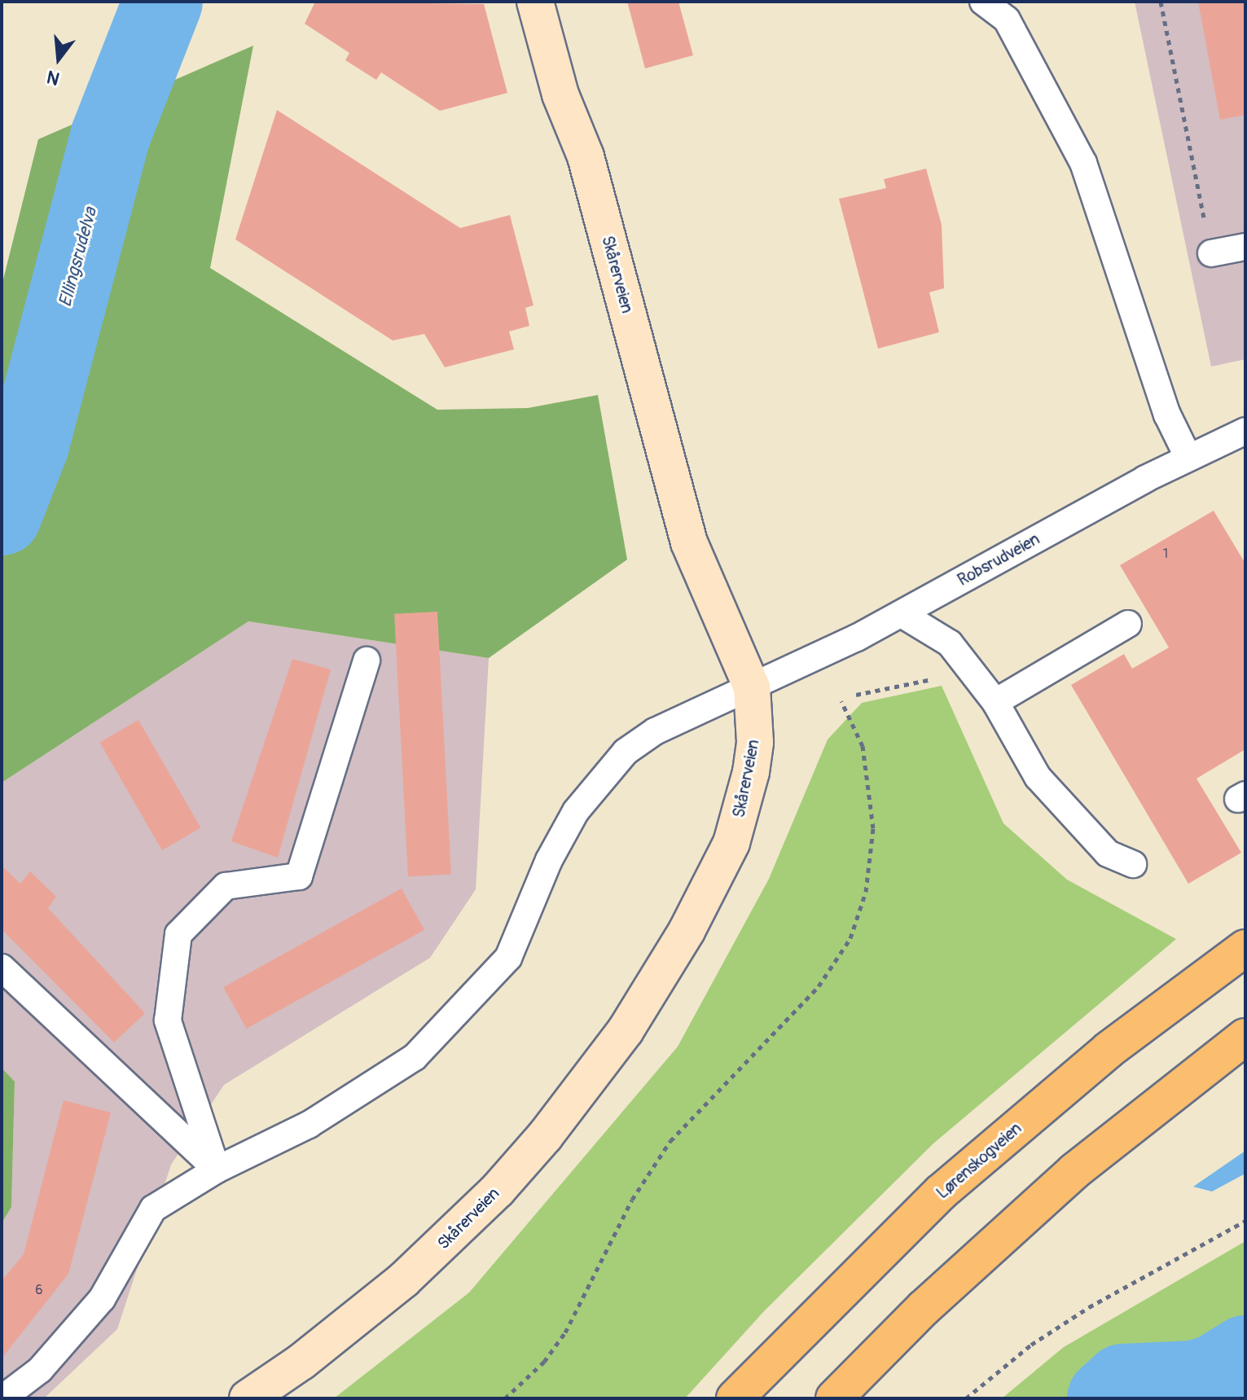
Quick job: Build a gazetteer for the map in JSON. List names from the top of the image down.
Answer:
{
  "streets": {
    "highway": ["Lørenskogveien"],
    "street": ["Skårerveien"],
    "lane": ["Robsrudveien"]
  },
  "crossings": [
    ["Skårerveien", "Robsrudveien"]
  ],
  "water": ["Ellingsrudelva"],
  "house_numbers": ["1", "6"],
  "north": "bottom"
}
